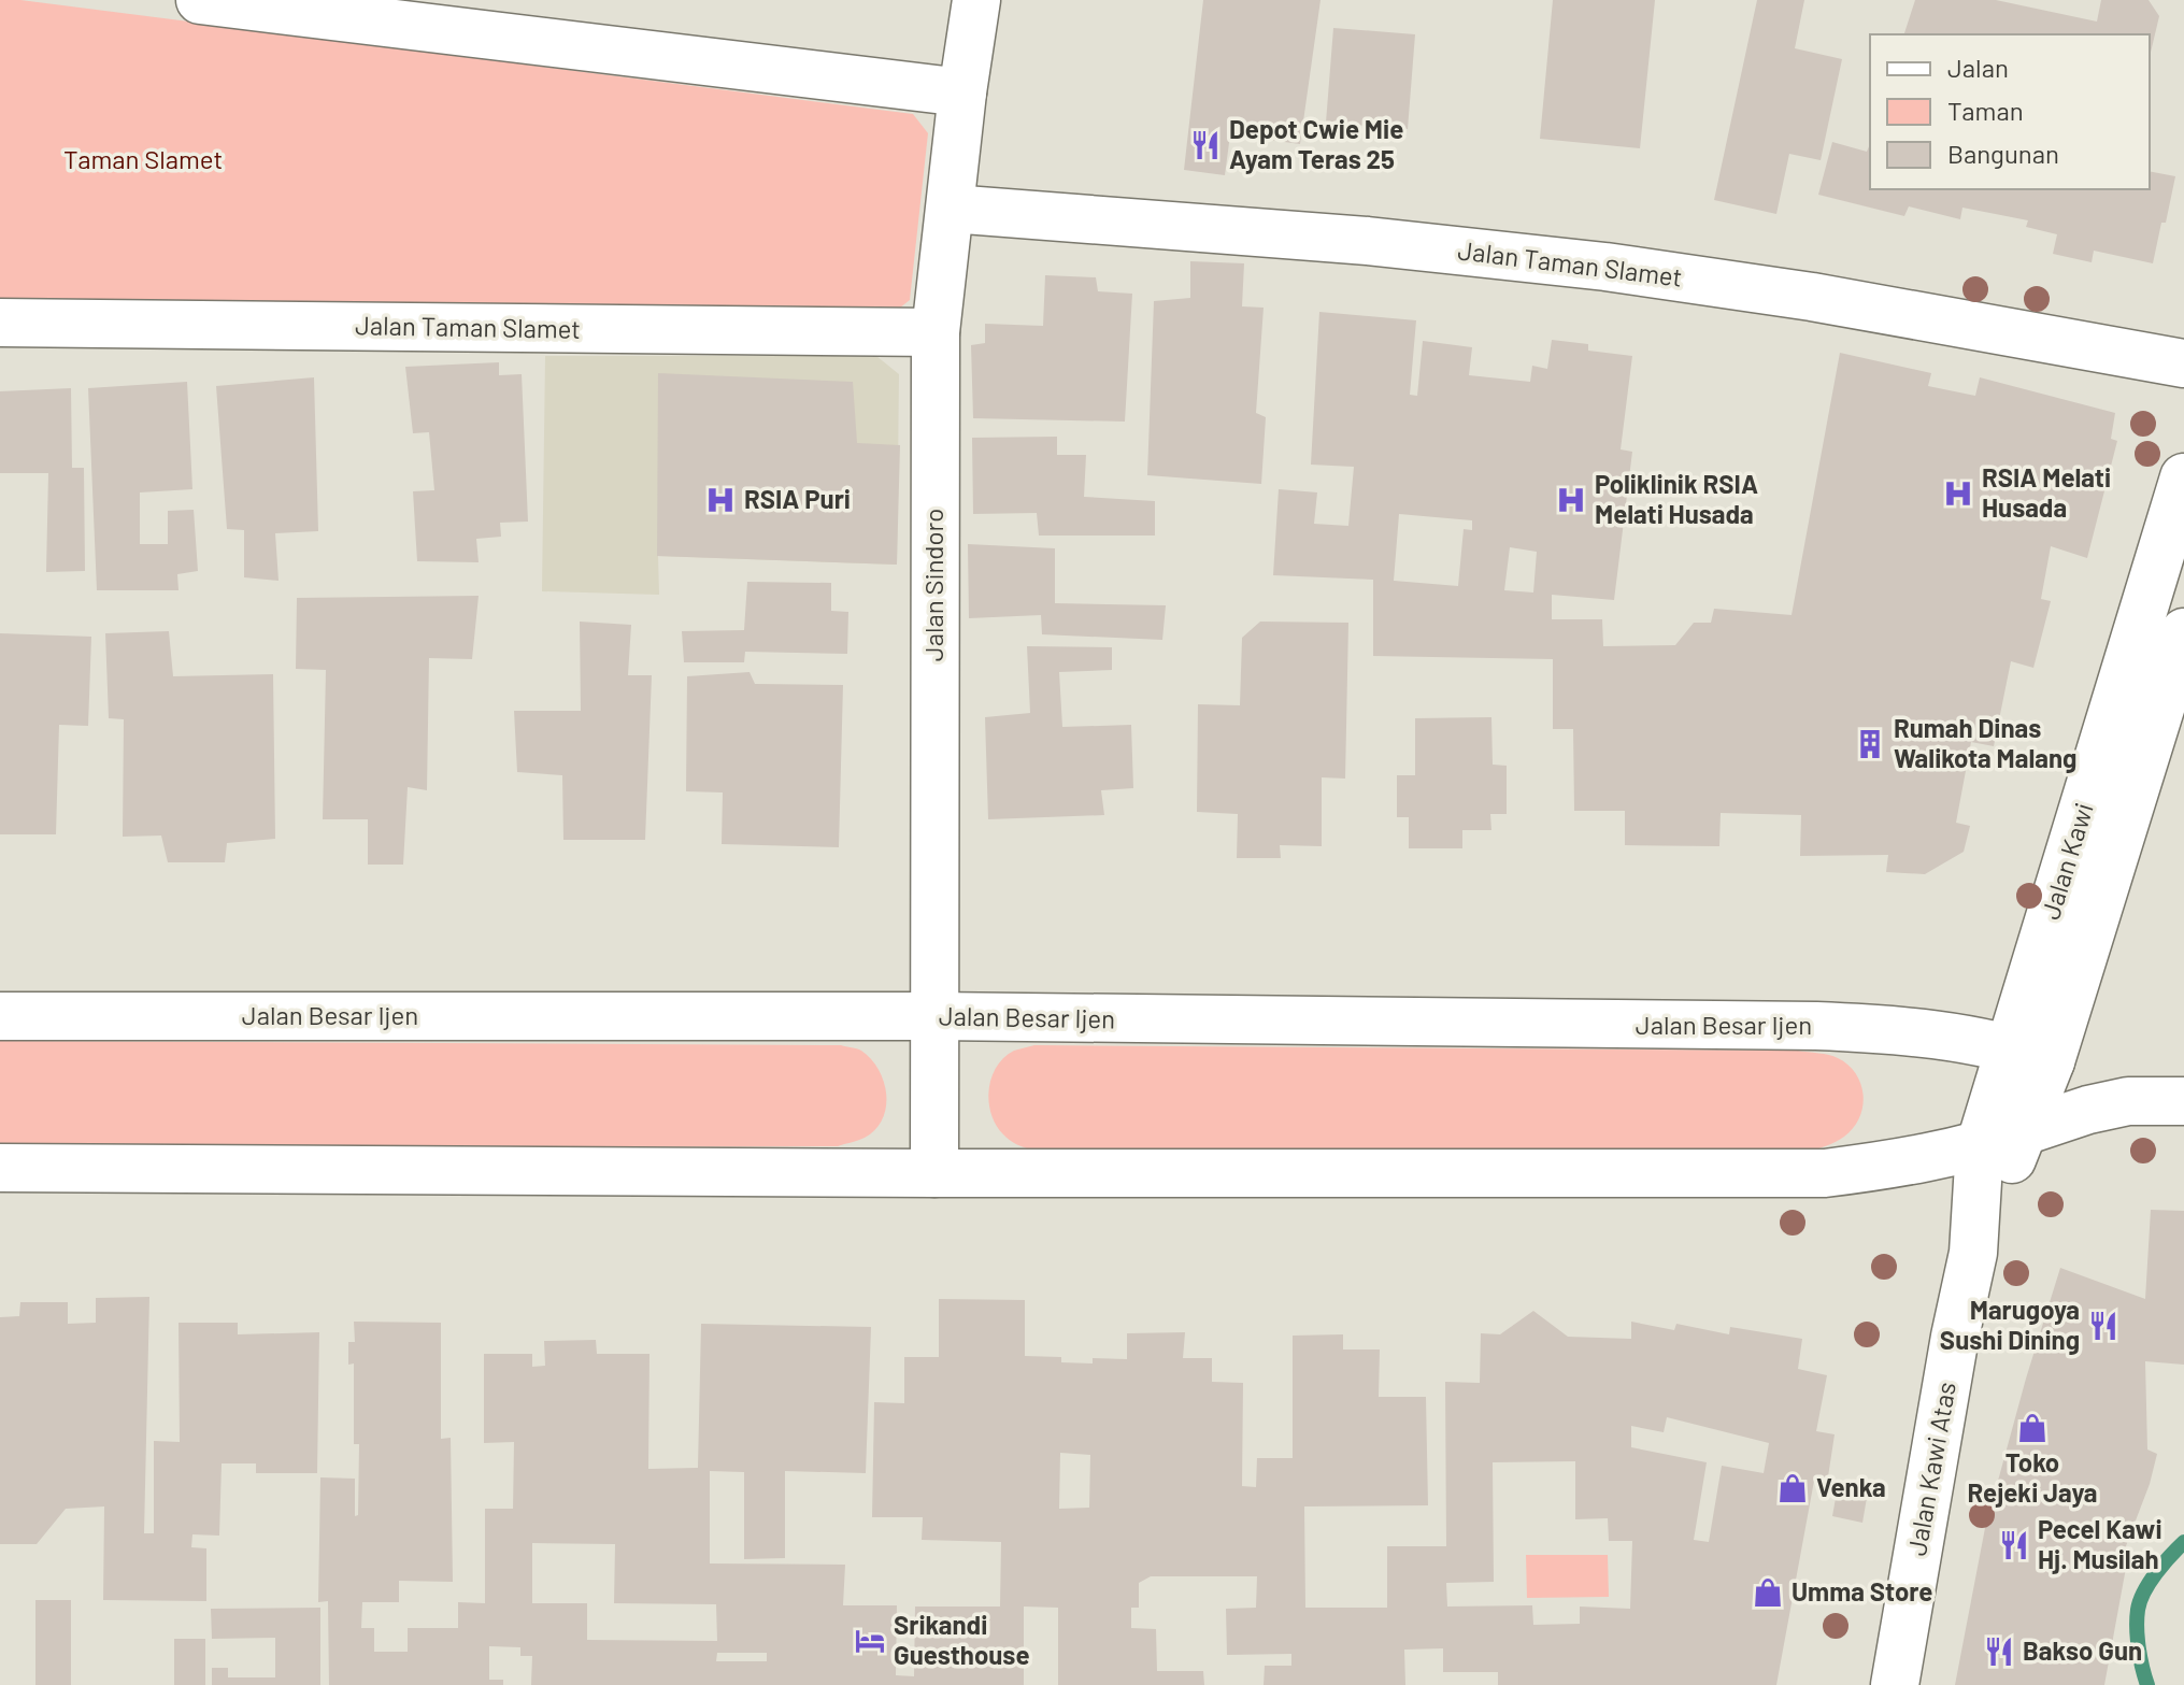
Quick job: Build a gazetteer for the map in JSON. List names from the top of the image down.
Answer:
{
  "streets": {
    "main road": [
      "Jalan Taman Slamet",
      "Jalan Sindoro",
      "Jalan Kawi",
      "Jalan Besar Ijen",
      "Jalan Kawi Atas"
    ]
  },
  "crossings": [
    ["Jalan Taman Slamet", "Jalan Sindoro"],
    ["Jalan Sindoro", "Jalan Besar Ijen"],
    ["Jalan Kawi", "Jalan Besar Ijen"],
    ["Jalan Kawi", "Jalan Kawi Atas"]
  ],
  "parks": ["Taman Slamet"],
  "places": {
    "restaurant": [
      "Depot Cwie Mie Ayam Teras 25",
      "Marugoya Sushi Dining",
      "Pecel Kawi Hj. Musilah",
      "Bakso Gun"
    ],
    "hospital": ["RSIA Melati Husada", "RSIA Puri", "Poliklinik RSIA Melati Husada"],
    "building": ["Rumah Dinas Walikota Malang"],
    "shop": ["Toko Rejeki Jaya", "Venka", "Umma Store"],
    "hotel": ["Srikandi Guesthouse"]
  },
  "legend": ["Jalan", "Taman", "Bangunan"]
}
